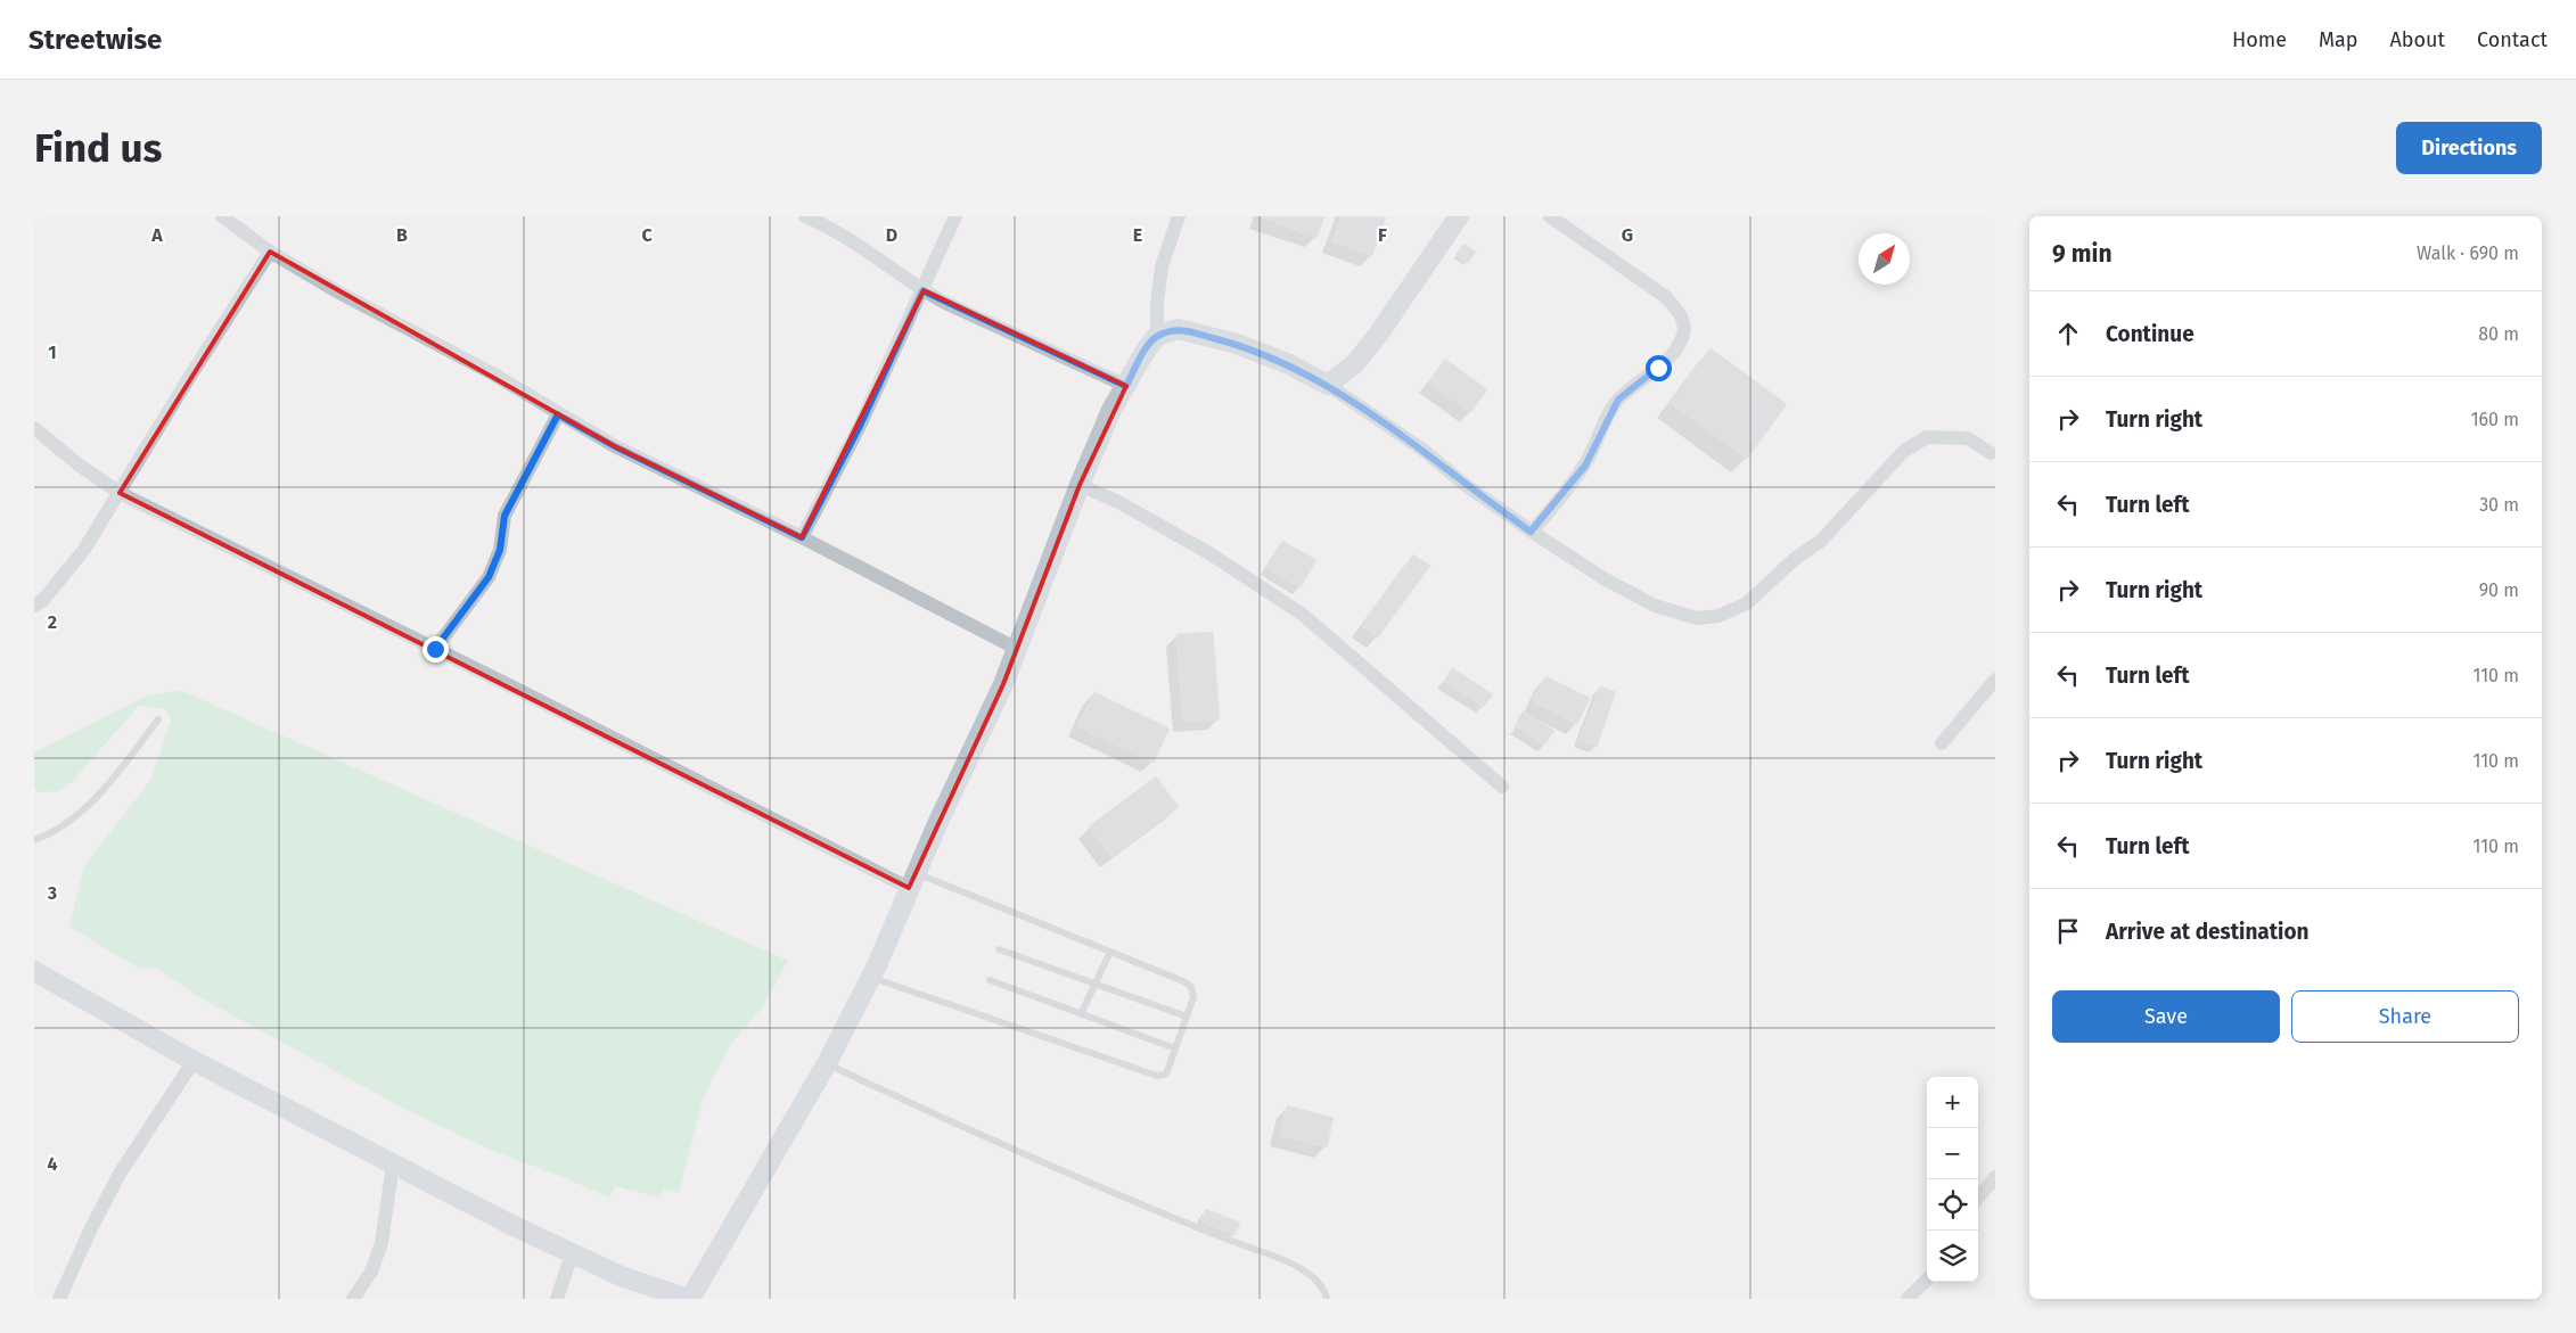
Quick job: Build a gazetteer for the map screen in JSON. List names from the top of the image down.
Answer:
{
  "north": "top right",
  "page": {
    "header": "Streetwise",
    "nav": [
      "Home",
      "Map",
      "About",
      "Contact"
    ],
    "buttons": [
      "Directions",
      ["Save", "Share"]
    ],
    "title": "Find us",
    "heading": ["9 min", "Walk · 690 m"],
    "list": [
      ["Continue", "80 m"],
      ["Turn right", "160 m"],
      ["Turn left", "30 m"],
      ["Turn right", "90 m"],
      ["Turn left", "110 m"],
      ["Turn right", "110 m"],
      ["Turn left", "110 m"],
      "Arrive at destination"
    ],
    "map_buttons": ["+", "−"]
  },
  "grid": {
    "columns": [
      "A",
      "B",
      "C",
      "D",
      "E",
      "F",
      "G"
    ],
    "rows": [
      "1",
      "2",
      "3",
      "4"
    ]
  }
}
